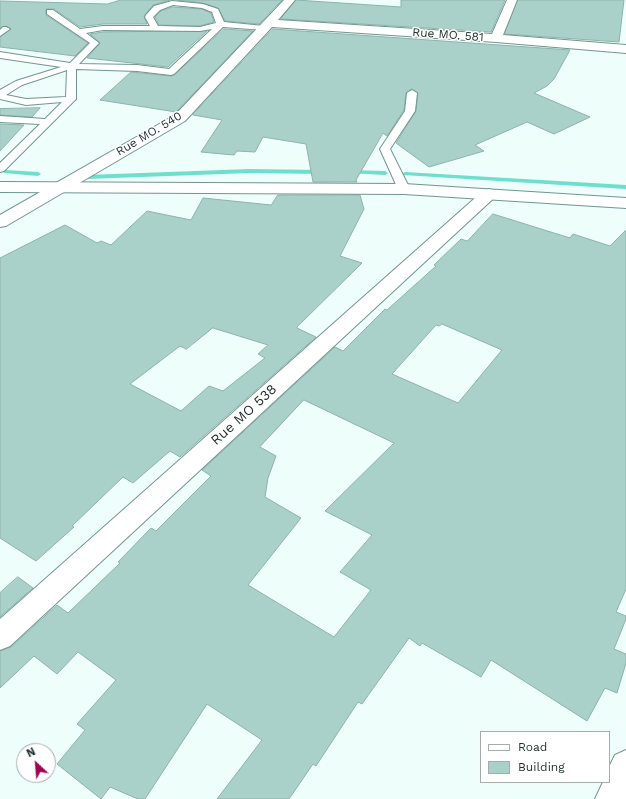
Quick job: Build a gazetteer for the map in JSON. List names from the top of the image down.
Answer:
{
  "streets": {
    "street": ["Rue MO. 581", "Rue MO. 540", "Rue MO 538"]
  },
  "crossings": [
    ["Rue MO. 581", "Rue MO. 540"]
  ],
  "legend": ["Road", "Building"],
  "north": "top left"
}
